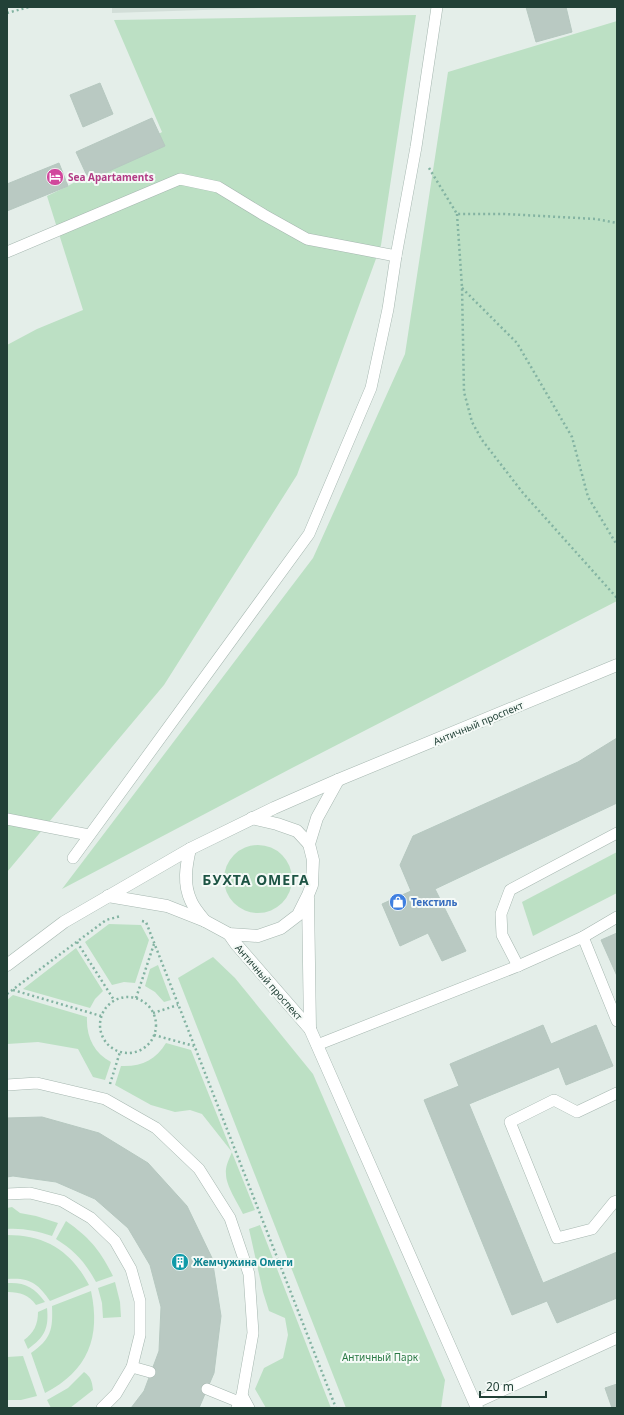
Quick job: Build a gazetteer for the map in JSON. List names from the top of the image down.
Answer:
{
  "streets": {
    "street": ["Античный проспект"]
  },
  "districts": ["БУХТА ОМЕГА"],
  "parks": ["Античный Парк"],
  "places": {
    "hotel": ["Sea Apartaments"],
    "shop": ["Текстиль"],
    "building": ["Жемчужина Омеги"]
  },
  "scale_bar": "20 m"
}
